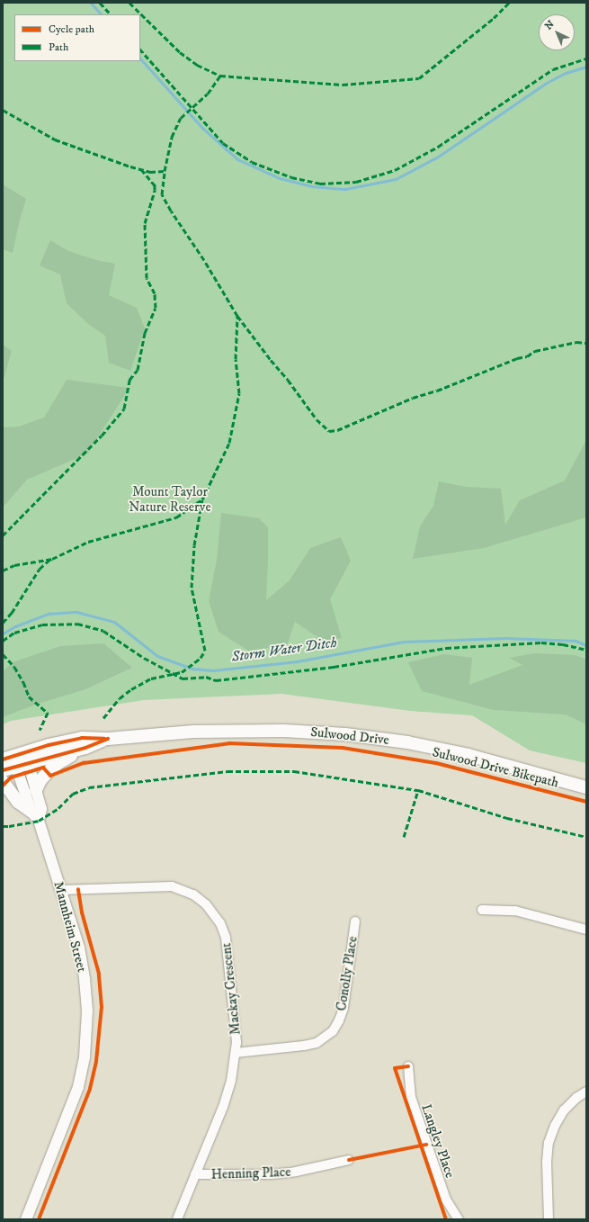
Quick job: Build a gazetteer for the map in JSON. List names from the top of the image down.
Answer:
{
  "streets": {
    "main road": ["Sulwood Drive"],
    "street": [
      "Mannheim Street",
      "Conolly Place",
      "Mackay Crescent",
      "Langley Place",
      "Henning Place"
    ],
    "cycle path": ["Sulwood Drive Bikepath"]
  },
  "crossings": [
    ["Sulwood Drive", "Mannheim Street"],
    ["Mannheim Street", "Mackay Crescent"],
    ["Conolly Place", "Mackay Crescent"],
    ["Mackay Crescent", "Henning Place"]
  ],
  "water": ["Storm Water Ditch"],
  "parks": ["Mount Taylor Nature Reserve"],
  "legend": ["Cycle path", "Path"],
  "north": "top left"
}
